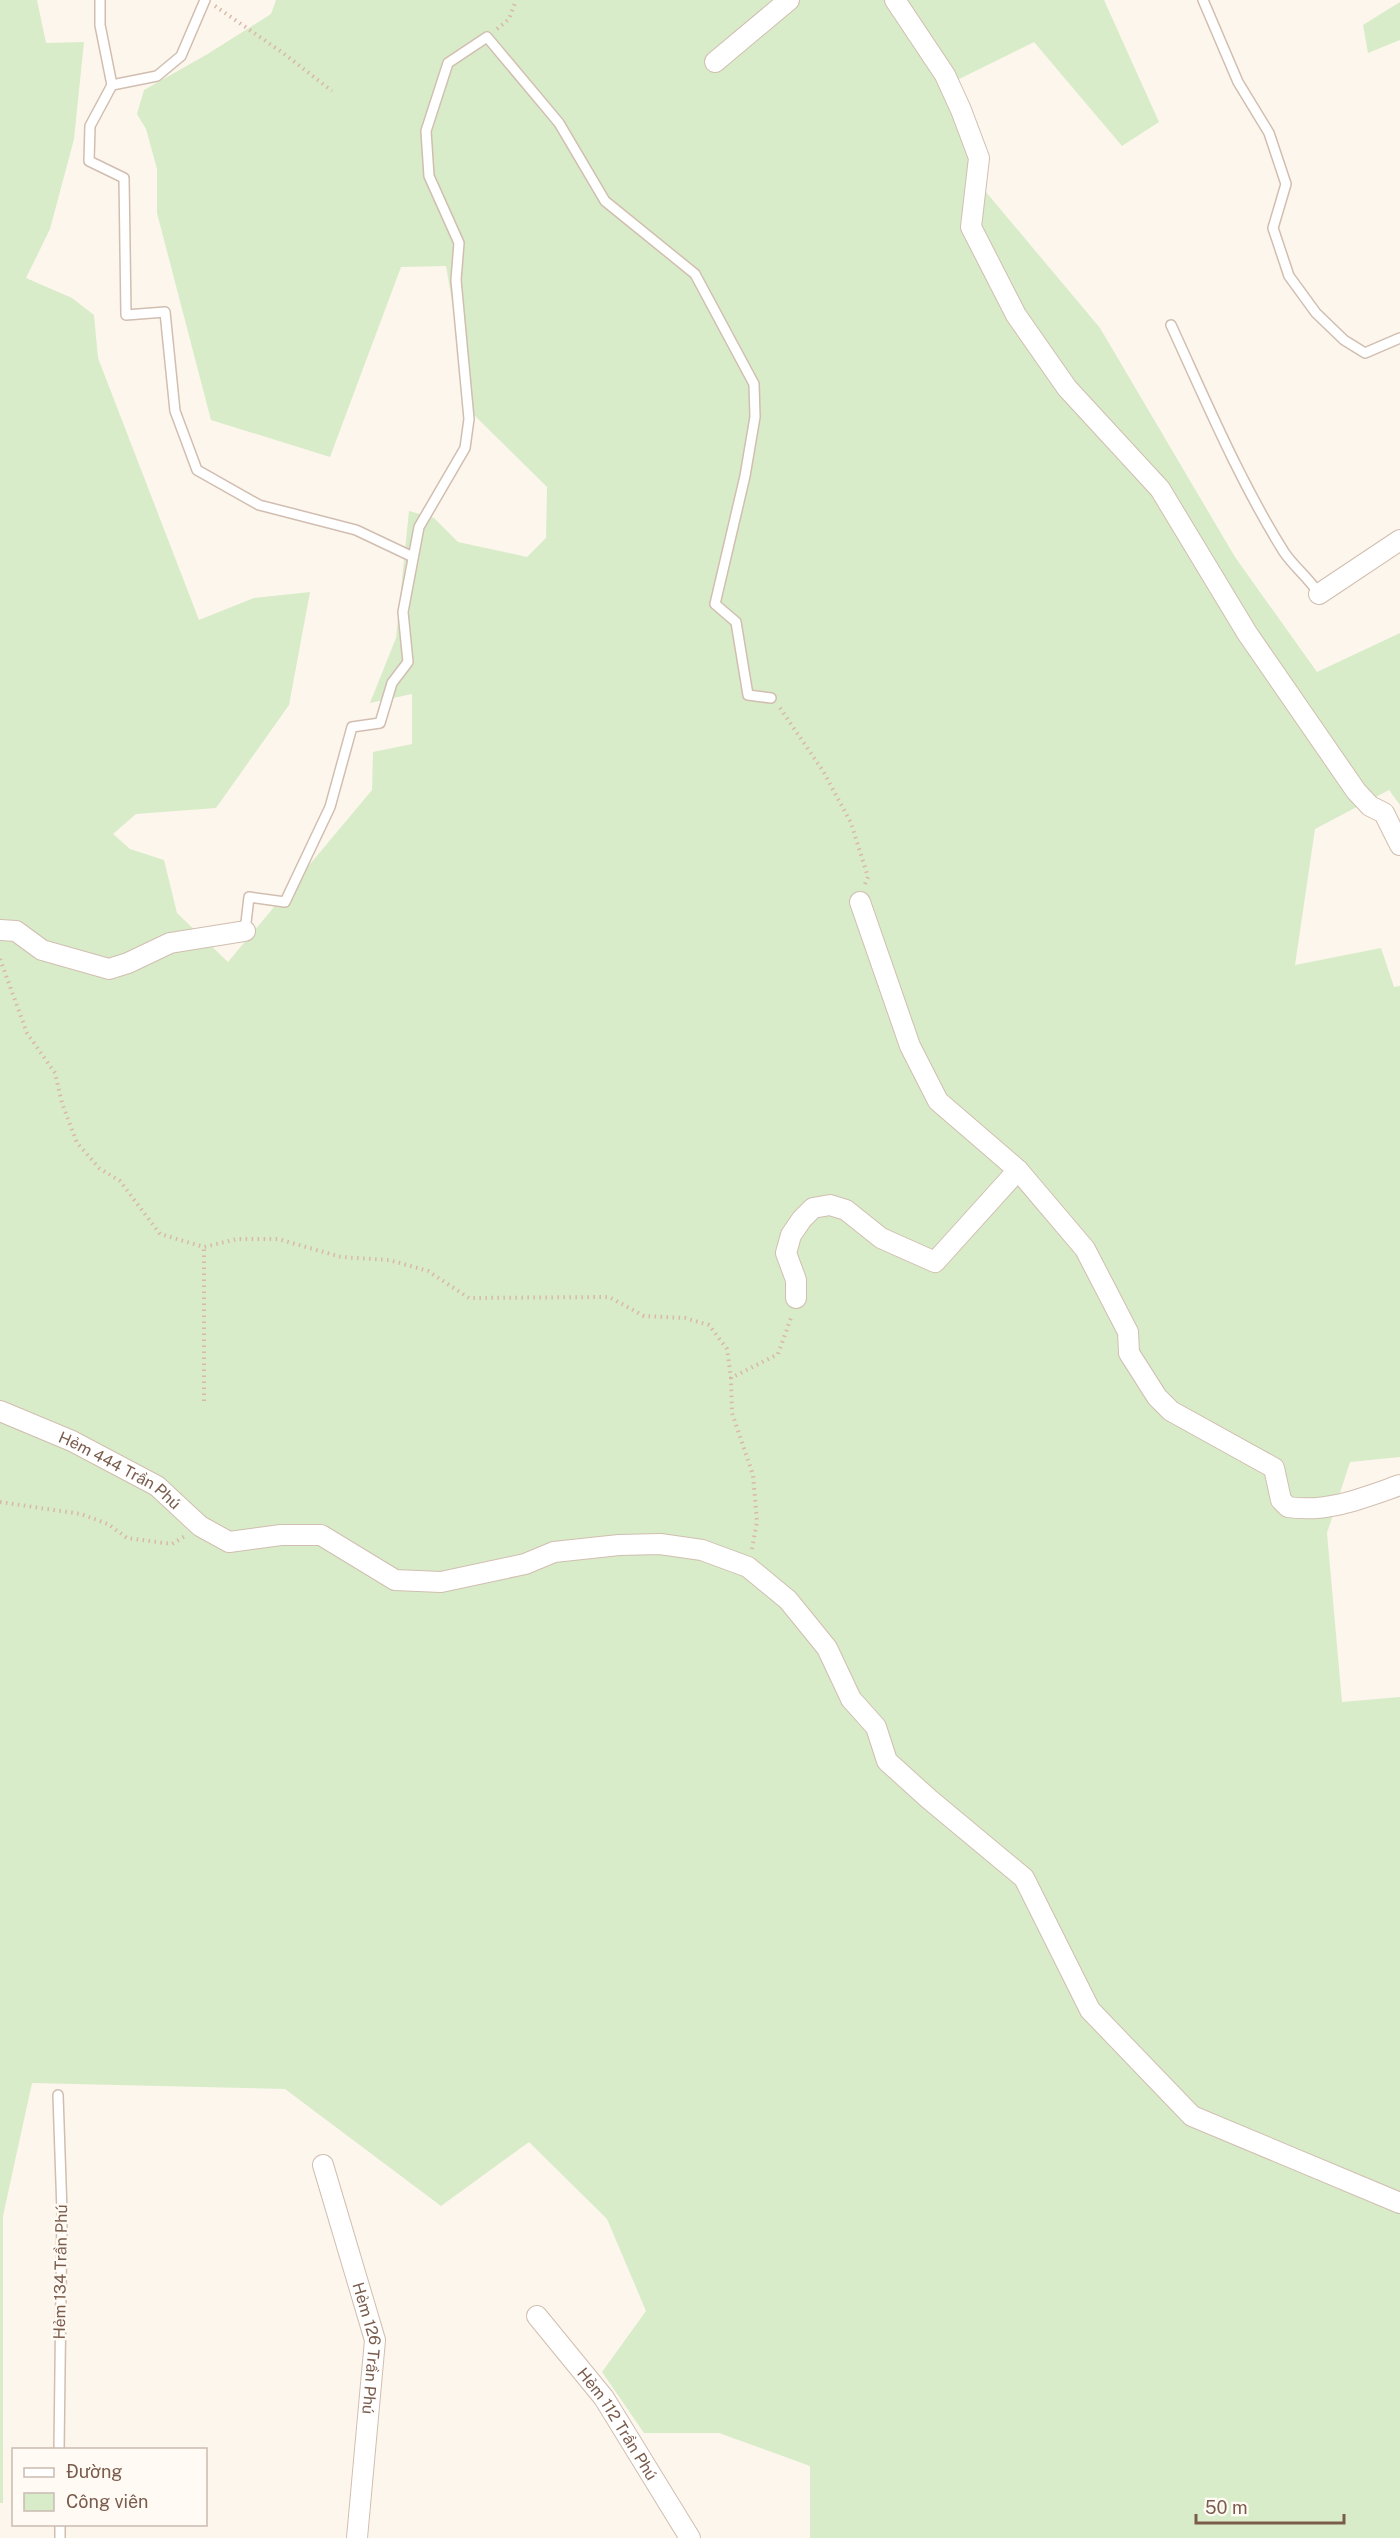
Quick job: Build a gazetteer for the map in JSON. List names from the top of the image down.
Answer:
{
  "streets": {
    "street": ["Hẻm 444 Trần Phú", "Hẻm 126 Trần Phú", "Hẻm 112 Trần Phú"],
    "lane": ["Hẻm 134 Trần Phú"]
  },
  "legend": ["Đường", "Công viên"],
  "scale_bar": "50 m"
}
